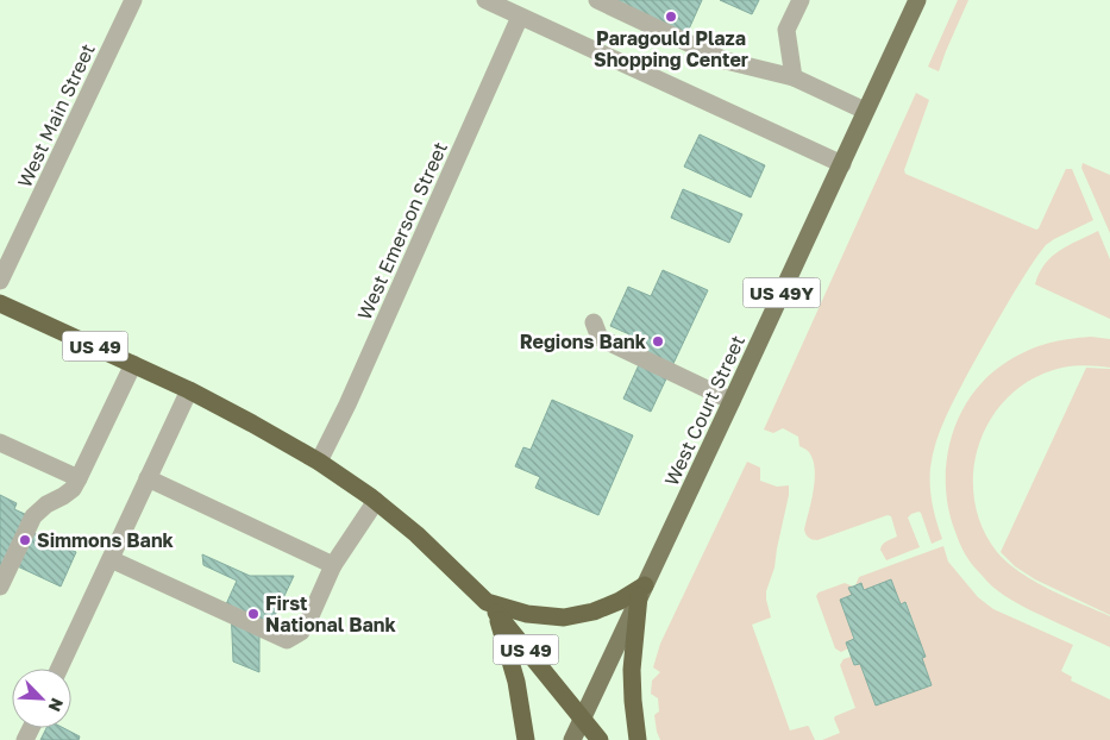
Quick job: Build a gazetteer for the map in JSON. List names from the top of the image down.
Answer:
{
  "streets": {
    "highway": ["US 49"],
    "main road": ["US 49Y", "West Court Street"],
    "street": ["West Main Street", "West Emerson Street"]
  },
  "crossings": [
    ["West Emerson Street", "US 49"],
    ["US 49", "West Court Street"]
  ],
  "places": [
    "Paragould Plaza Shopping Center",
    "Regions Bank",
    "Simmons Bank",
    "First National Bank"
  ],
  "north": "bottom right"
}
